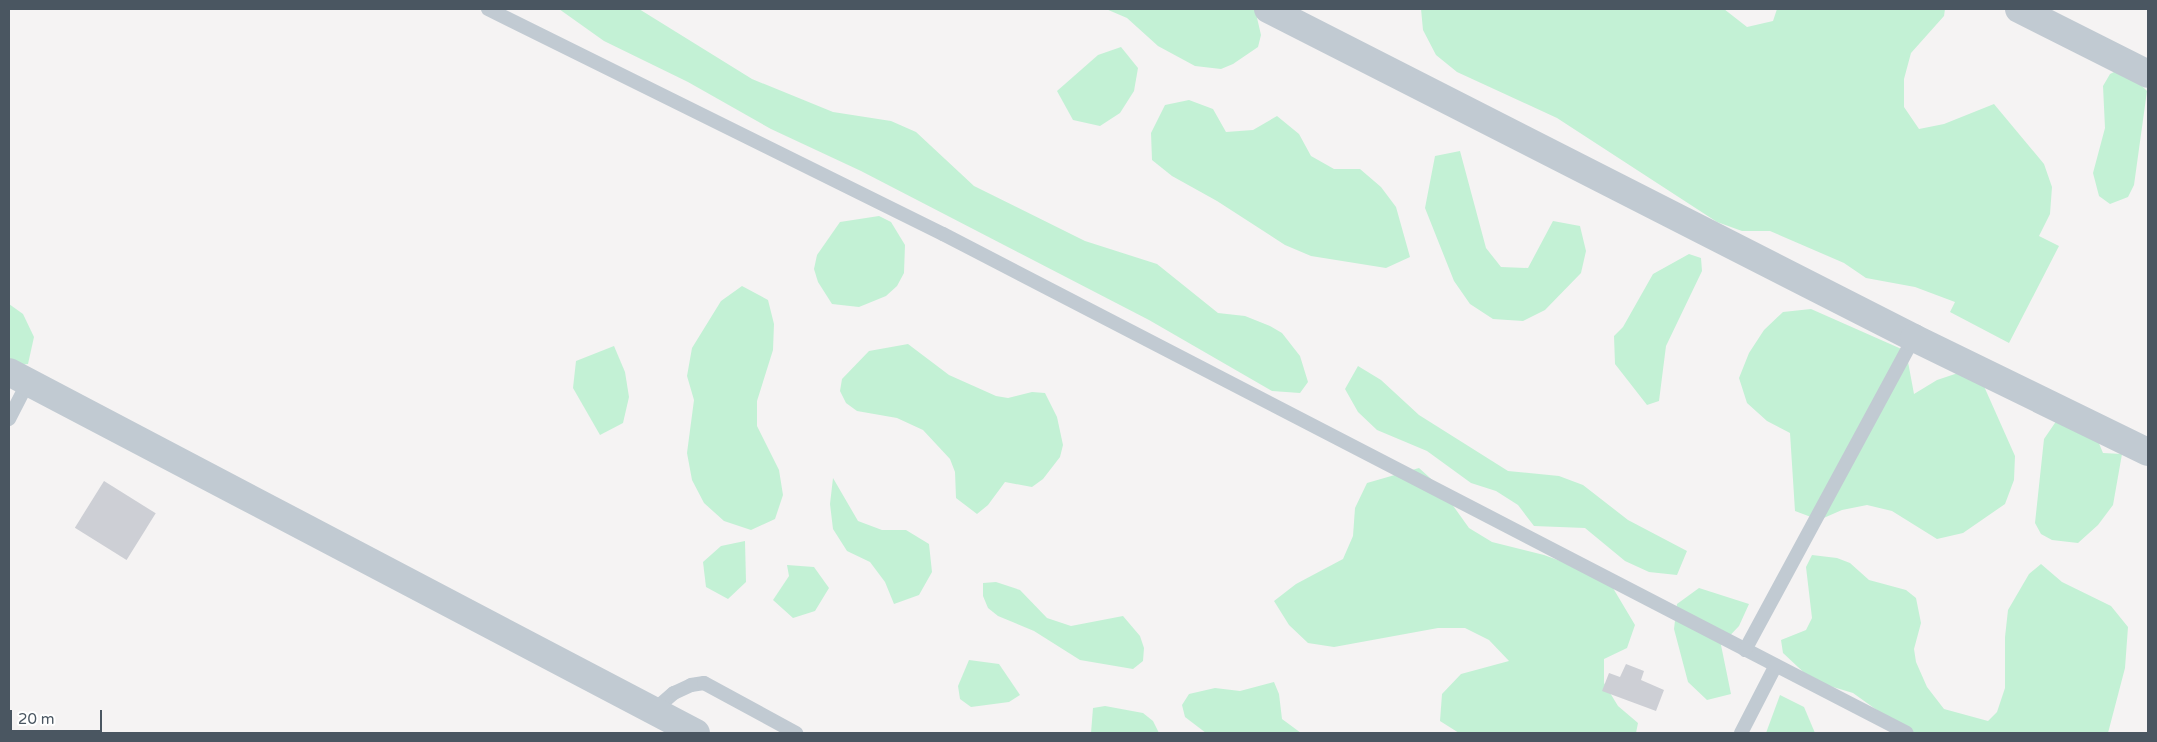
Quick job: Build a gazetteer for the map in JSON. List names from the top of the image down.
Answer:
{
  "scale_bar": "20 m"
}
